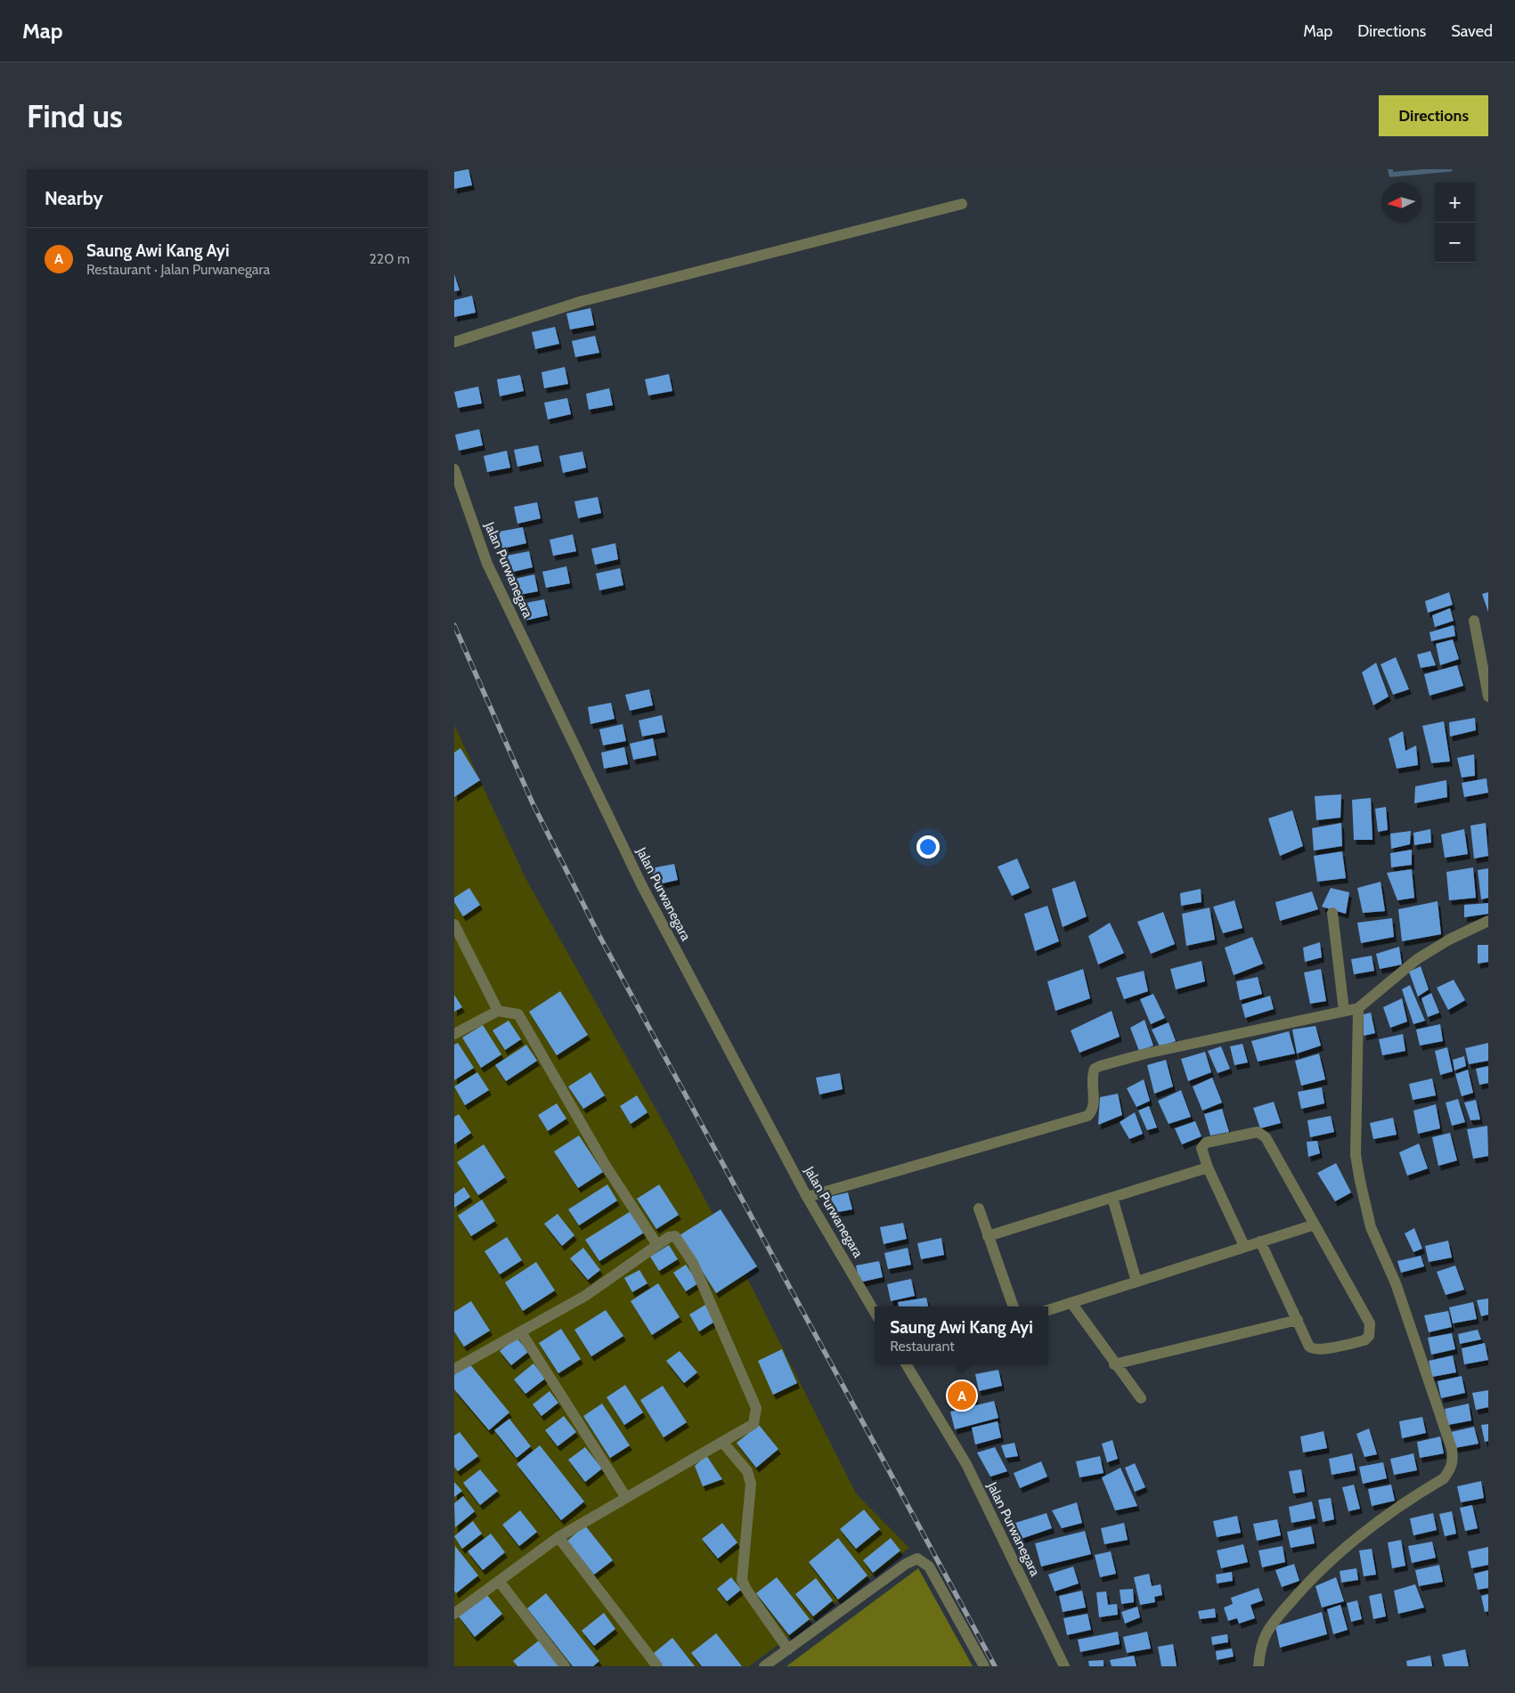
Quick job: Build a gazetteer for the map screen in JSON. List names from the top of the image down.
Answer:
{
  "streets": {
    "street": ["Jalan Purwanegara"]
  },
  "north": "left",
  "page": {
    "header": "Map",
    "nav": ["Map", "Directions", "Saved"],
    "buttons": "Directions",
    "title": "Find us",
    "heading": "Nearby",
    "map_buttons": ["+", "−"],
    "list": [
      {
        "mark": "A",
        "name": "Saung Awi Kang Ayi",
        "note": "Restaurant · Jalan Purwanegara",
        "value": "220 m"
      }
    ],
    "popup": ["Saung Awi Kang Ayi", "Restaurant"],
    "pins": "A"
  }
}
